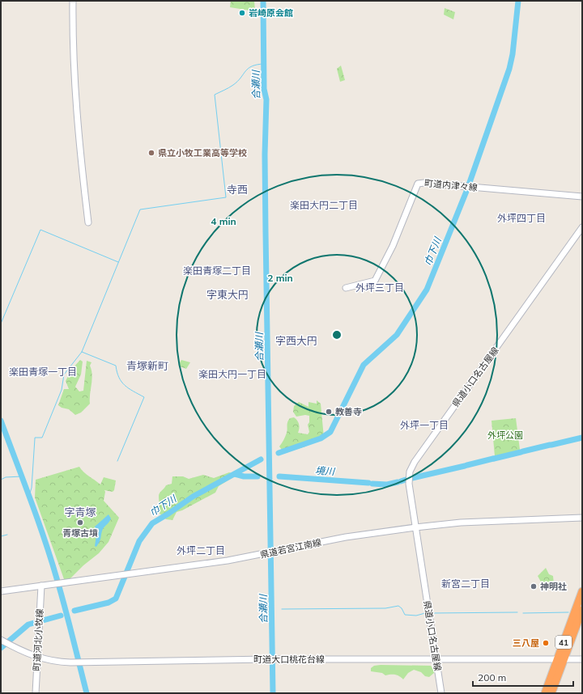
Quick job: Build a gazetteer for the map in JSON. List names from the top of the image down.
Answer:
{
  "streets": {
    "highway": ["41"],
    "street": [
      "町道内津々線",
      "県道小口名古屋線",
      "県道若宮江南線",
      "町道河北小牧線",
      "町道大口桃花台線"
    ]
  },
  "crossings": [
    ["県道小口名古屋線", "県道若宮江南線"],
    ["県道小口名古屋線", "町道大口桃花台線"],
    ["県道若宮江南線", "町道河北小牧線"],
    ["町道河北小牧線", "町道大口桃花台線"],
    ["41", "町道大口桃花台線"]
  ],
  "districts": [
    "寺西",
    "楽田大円二丁目",
    "外坪四丁目",
    "楽田青塚二丁目",
    "外坪三丁目",
    "字東大円",
    "字西大円",
    "青塚新町",
    "楽田青塚一丁目",
    "楽田大円一丁目",
    "外坪一丁目",
    "字青塚",
    "外坪二丁目",
    "新宮二丁目"
  ],
  "water": ["合瀬川", "巾下川", "境川"],
  "parks": ["外坪公園"],
  "places": [
    "岩崎原会館",
    "県立小牧工業高等学校",
    "教善寺",
    "青塚古墳",
    "神明社",
    "三八屋"
  ],
  "scale_bar": "200 m",
  "rings": ["4 min", "2 min"]
}
